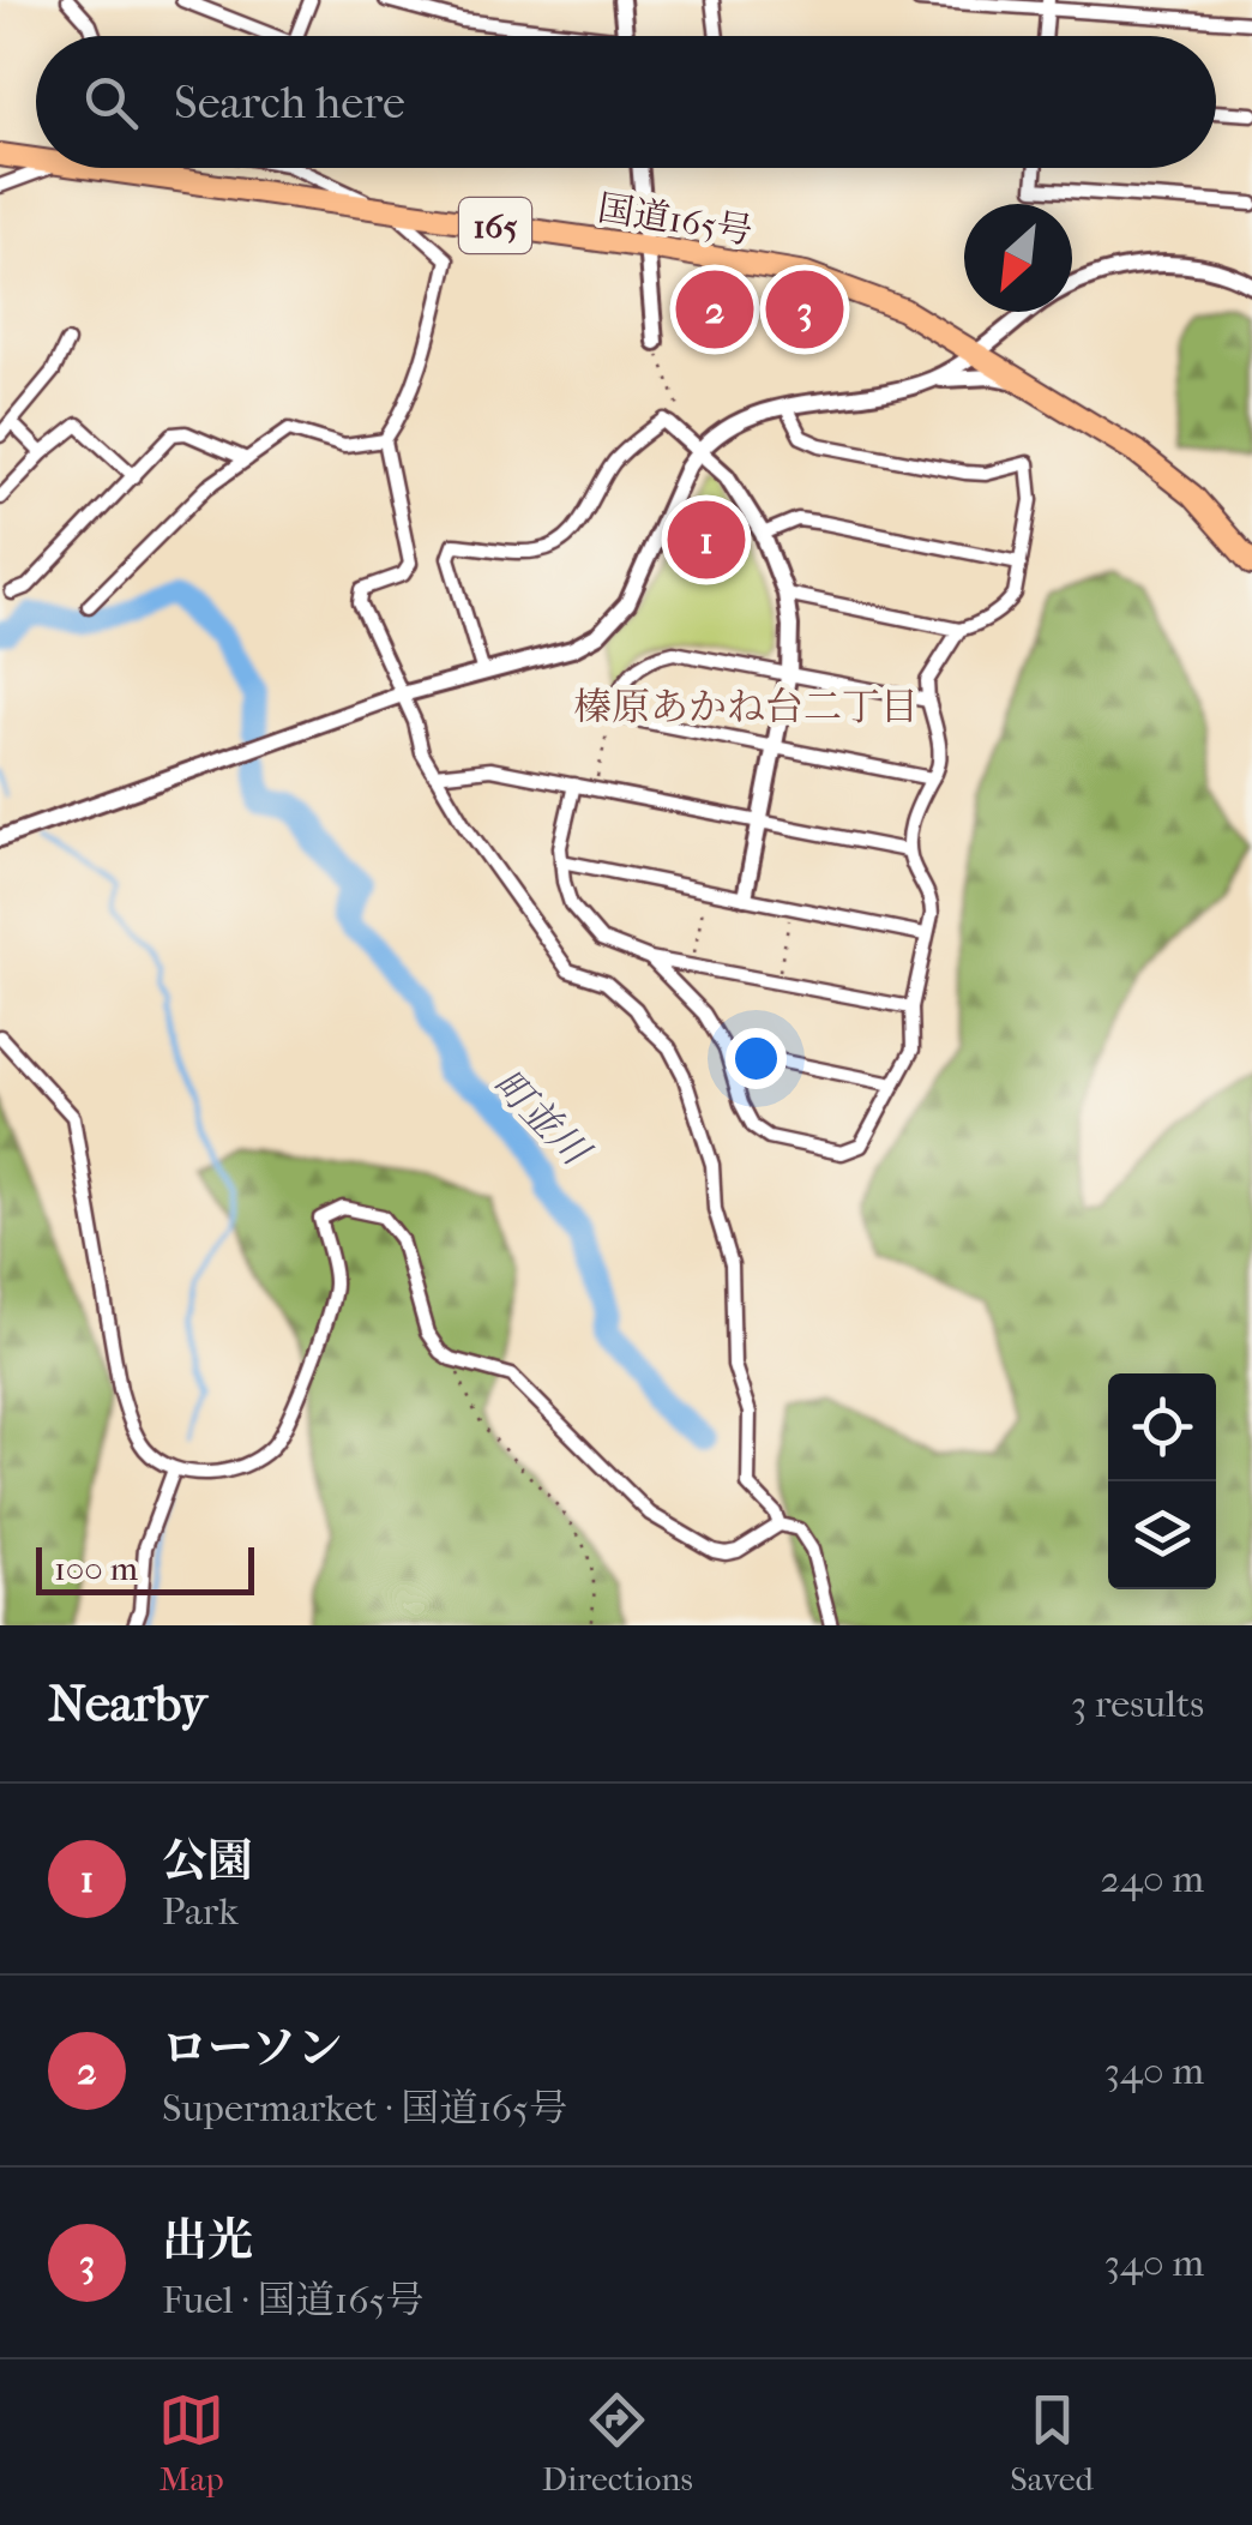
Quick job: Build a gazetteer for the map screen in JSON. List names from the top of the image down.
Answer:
{
  "streets": {
    "highway": ["国道165号", "165"]
  },
  "districts": ["榛原あかね台二丁目"],
  "water": ["町並川"],
  "scale_bar": "100 m",
  "north": "bottom left",
  "page": {
    "search": "Search here",
    "pins": ["2", "3", "1"],
    "scale": "100 m",
    "heading": ["Nearby", "3 results"],
    "list": [
      {
        "mark": "1",
        "name": "公園",
        "note": "Park",
        "value": "240 m"
      },
      {
        "mark": "2",
        "name": "ローソン",
        "note": "Supermarket · 国道165号",
        "value": "340 m"
      },
      {
        "mark": "3",
        "name": "出光",
        "note": "Fuel · 国道165号",
        "value": "340 m"
      }
    ],
    "nav": ["Map", "Directions", "Saved"]
  }
}
